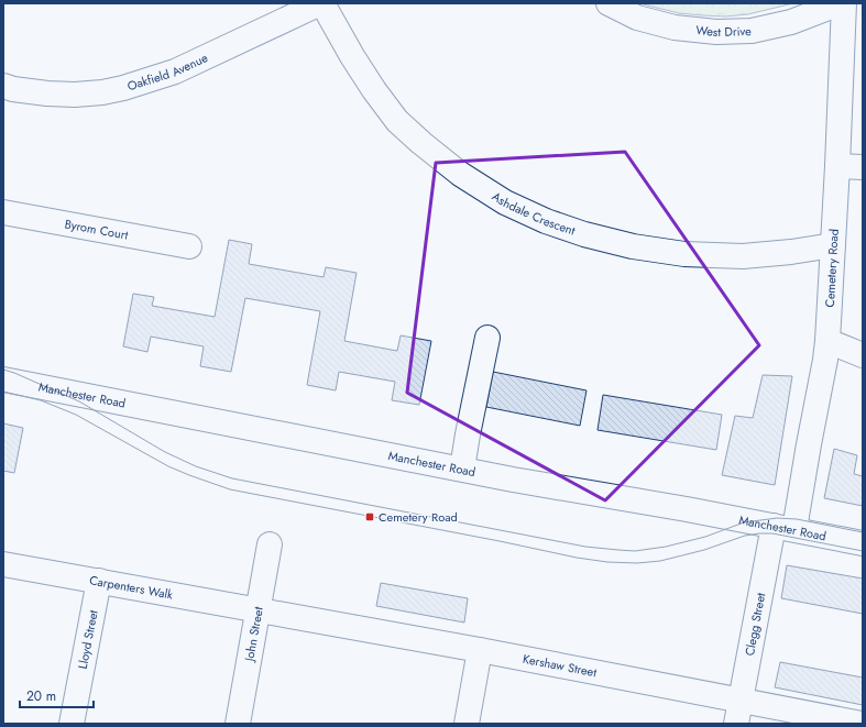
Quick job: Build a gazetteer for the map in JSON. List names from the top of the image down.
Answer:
{
  "streets": {
    "street": [
      "West Drive",
      "Oakfield Avenue",
      "Ashdale Crescent",
      "Byrom Court",
      "Cemetery Road",
      "Manchester Road",
      "Carpenters Walk",
      "Clegg Street",
      "John Street",
      "Lloyd Street",
      "Kershaw Street"
    ]
  },
  "crossings": [
    ["Oakfield Avenue", "Ashdale Crescent"],
    ["Ashdale Crescent", "Cemetery Road"],
    ["Cemetery Road", "Manchester Road"],
    ["Cemetery Road", "Clegg Street"],
    ["Manchester Road", "Clegg Street"],
    ["Carpenters Walk", "John Street"],
    ["Carpenters Walk", "Lloyd Street"],
    ["Carpenters Walk", "Kershaw Street"],
    ["Clegg Street", "Kershaw Street"],
    ["John Street", "Kershaw Street"]
  ],
  "places": {
    "transit": ["Cemetery Road"]
  },
  "scale_bar": "20 m"
}
